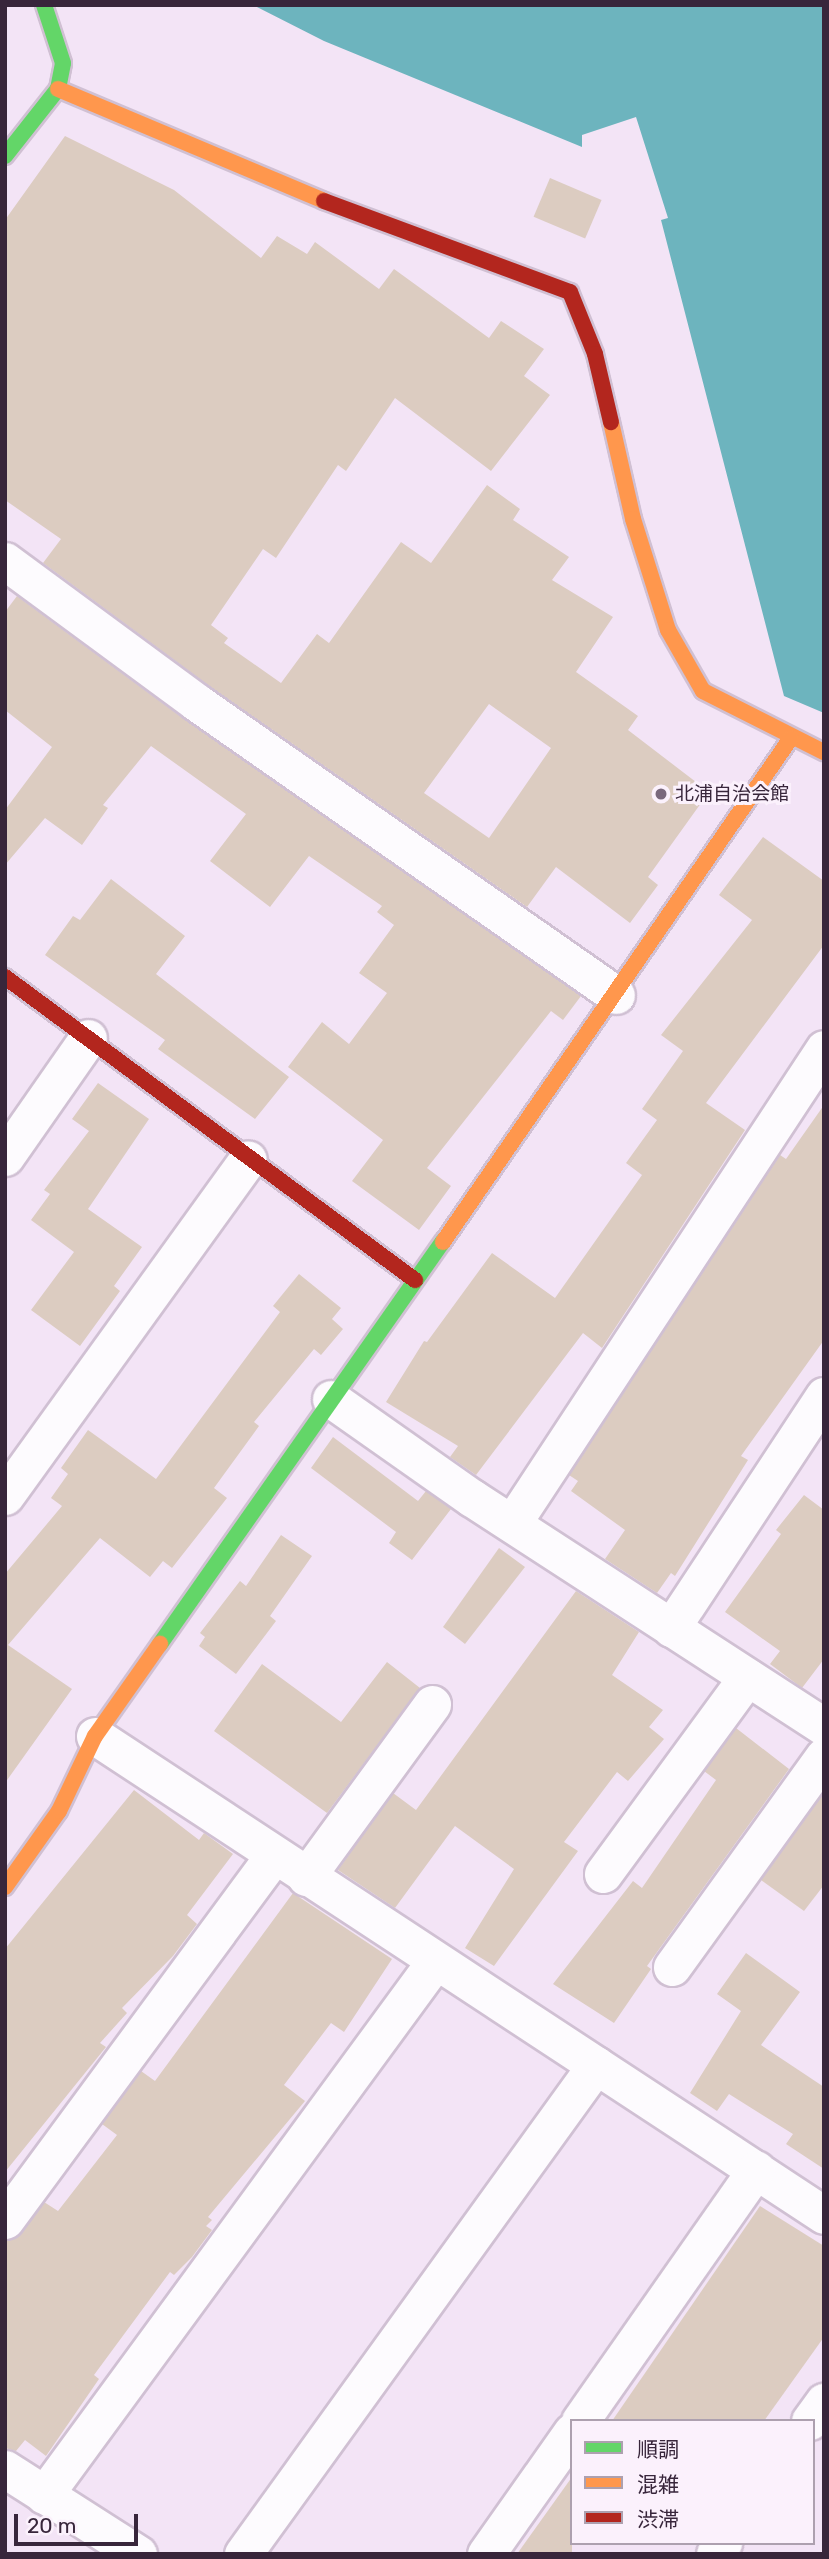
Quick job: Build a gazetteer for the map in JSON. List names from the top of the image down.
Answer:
{
  "places": ["北浦自治会館"],
  "legend": ["順調", "混雑", "渋滞"],
  "scale_bar": "20 m"
}
